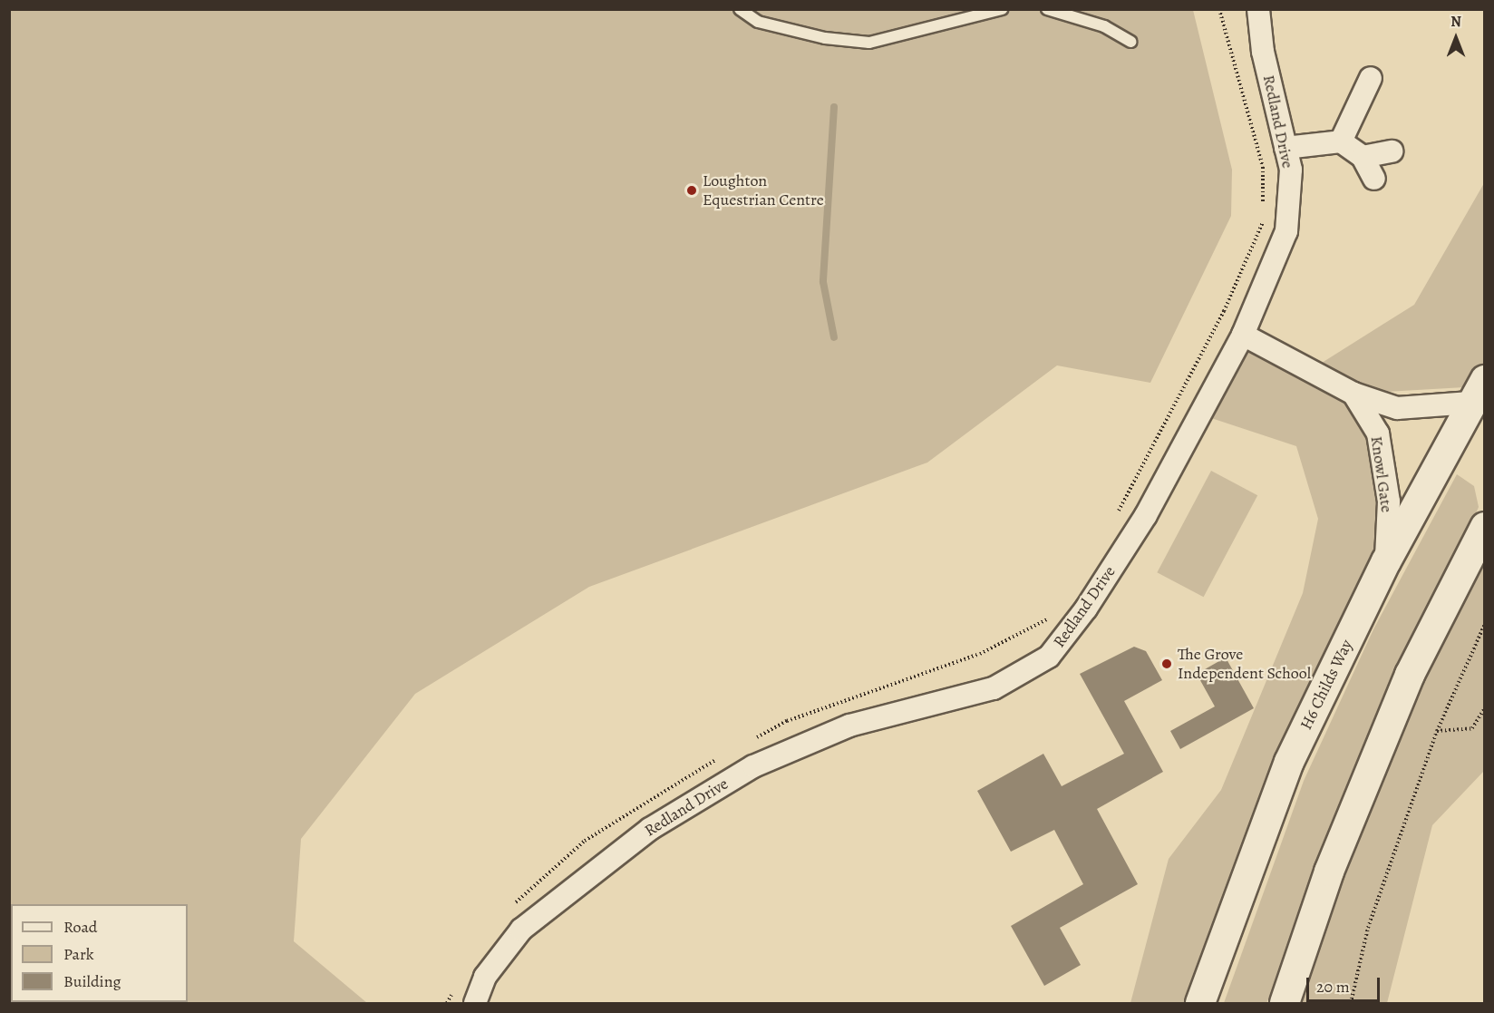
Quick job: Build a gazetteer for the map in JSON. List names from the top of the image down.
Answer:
{
  "streets": {
    "street": ["Redland Drive", "Knowl Gate", "H6 Childs Way"]
  },
  "crossings": [
    ["Knowl Gate", "H6 Childs Way"]
  ],
  "places": ["Loughton Equestrian Centre", "The Grove Independent School"],
  "legend": ["Road", "Park", "Building"],
  "scale_bar": "20 m",
  "north": "top"
}
